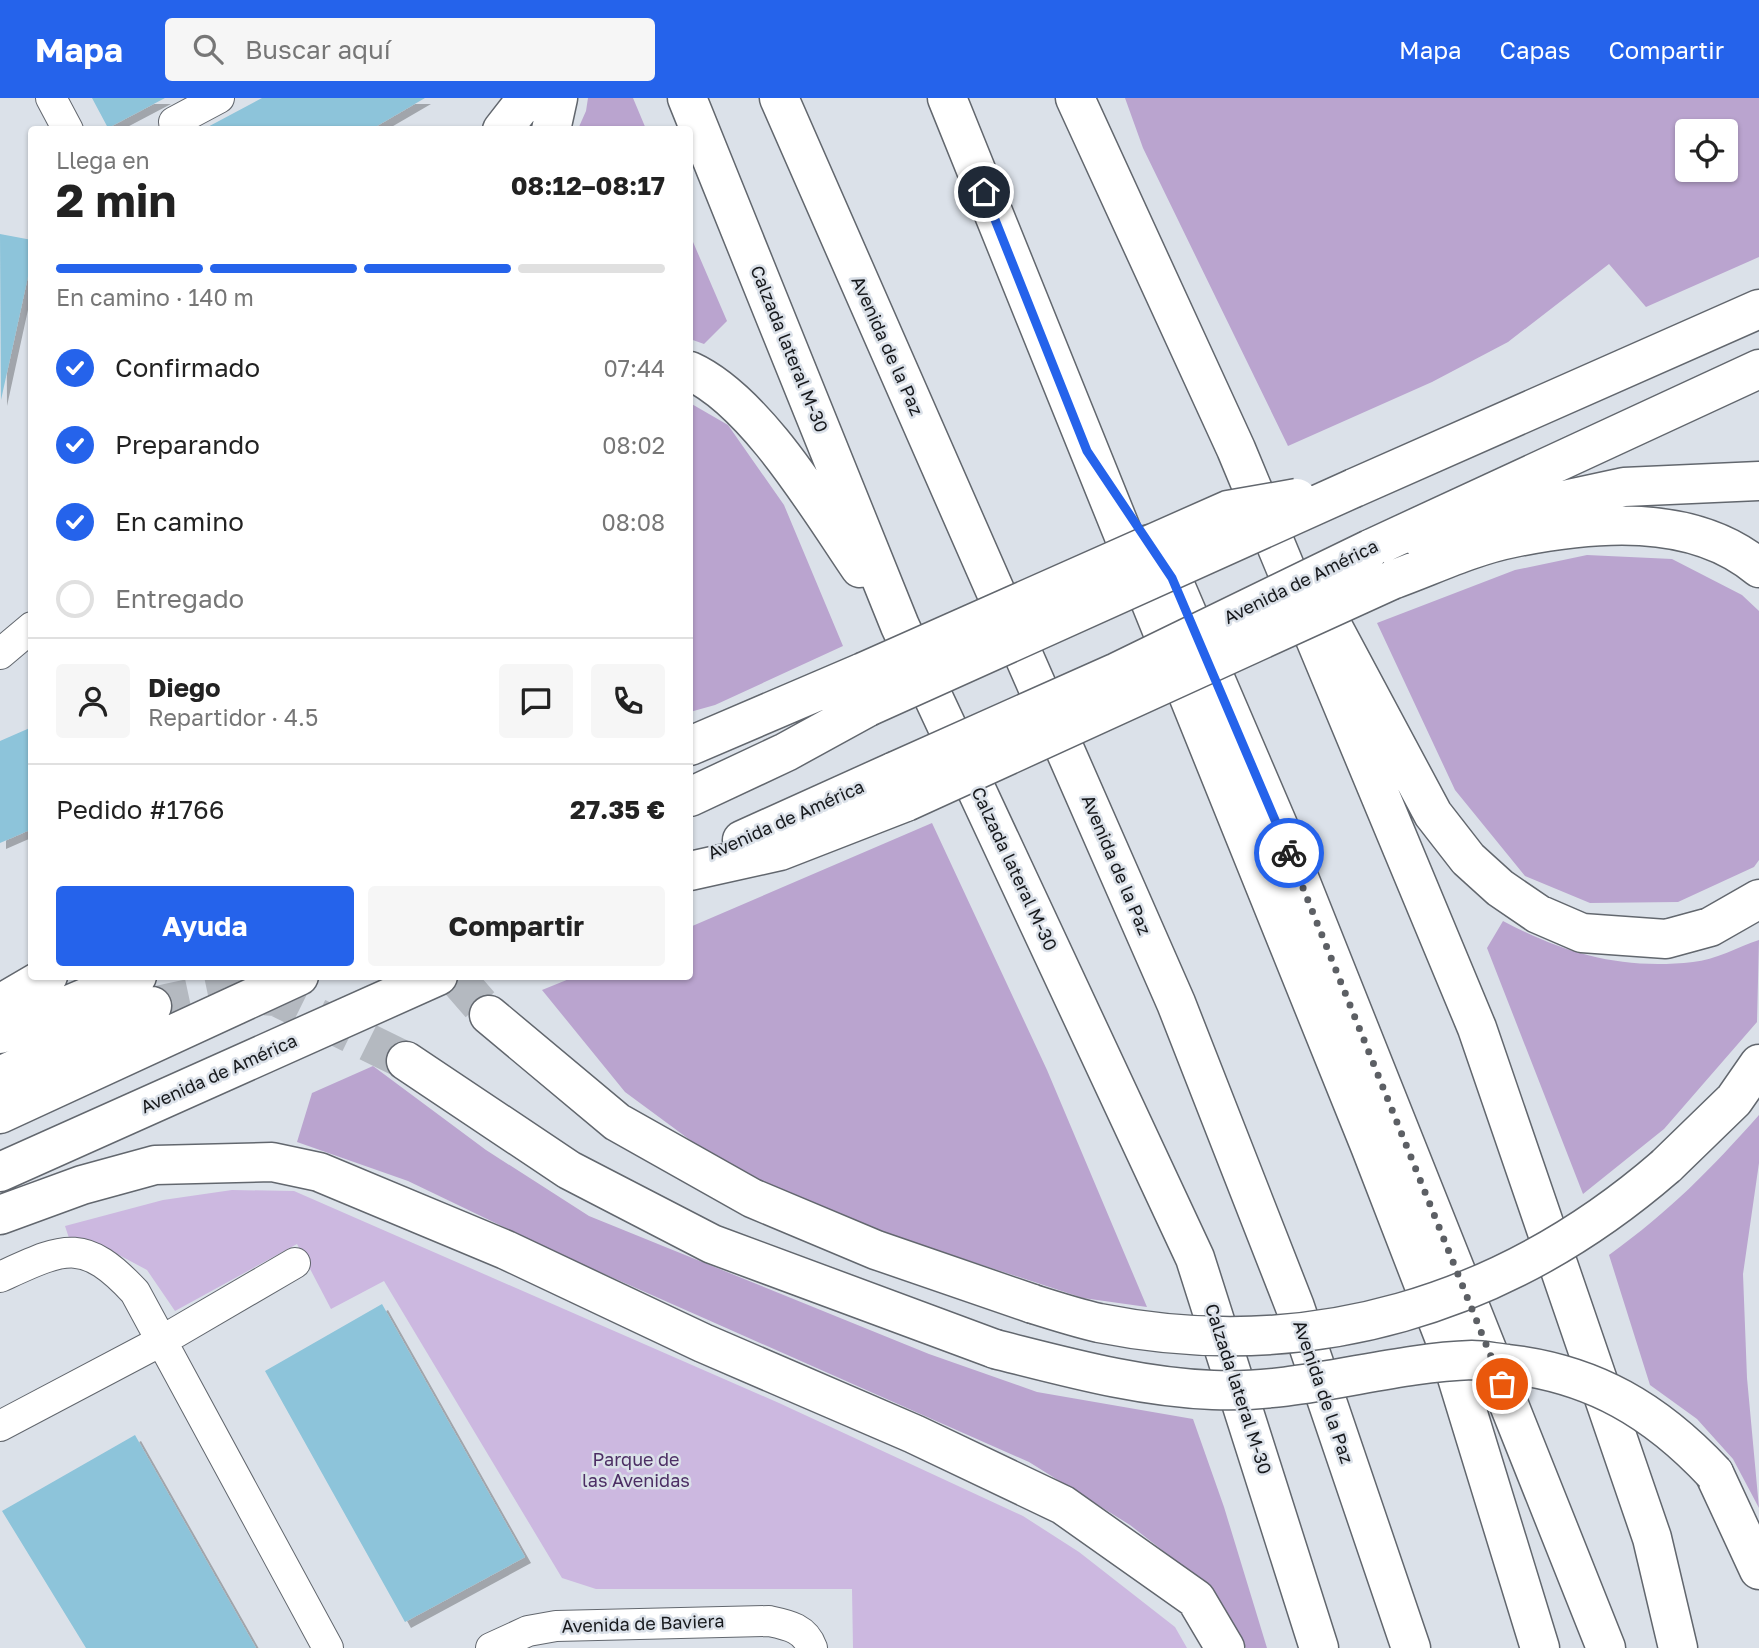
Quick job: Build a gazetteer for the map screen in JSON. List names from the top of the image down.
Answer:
{
  "streets": {
    "highway": ["Avenida de la Paz", "Calzada lateral M-30", "Avenida de América"],
    "street": ["Avenida de Baviera"]
  },
  "parks": ["Parque de las Avenidas"],
  "page": {
    "header": "Mapa",
    "search": "Buscar aquí",
    "nav": ["Mapa", "Capas", "Compartir"],
    "heading": ["2 min", "Llega en", "08:12–08:17"],
    "panel": [
      "Diego",
      "Repartidor · 4.5",
      "Pedido #1766",
      "27.35 €"
    ],
    "bar": "En camino · 140 m",
    "list": [
      ["Confirmado", "07:44"],
      ["Preparando", "08:02"],
      ["En camino", "08:08"],
      "Entregado"
    ],
    "buttons": ["Ayuda", "Compartir"]
  }
}
